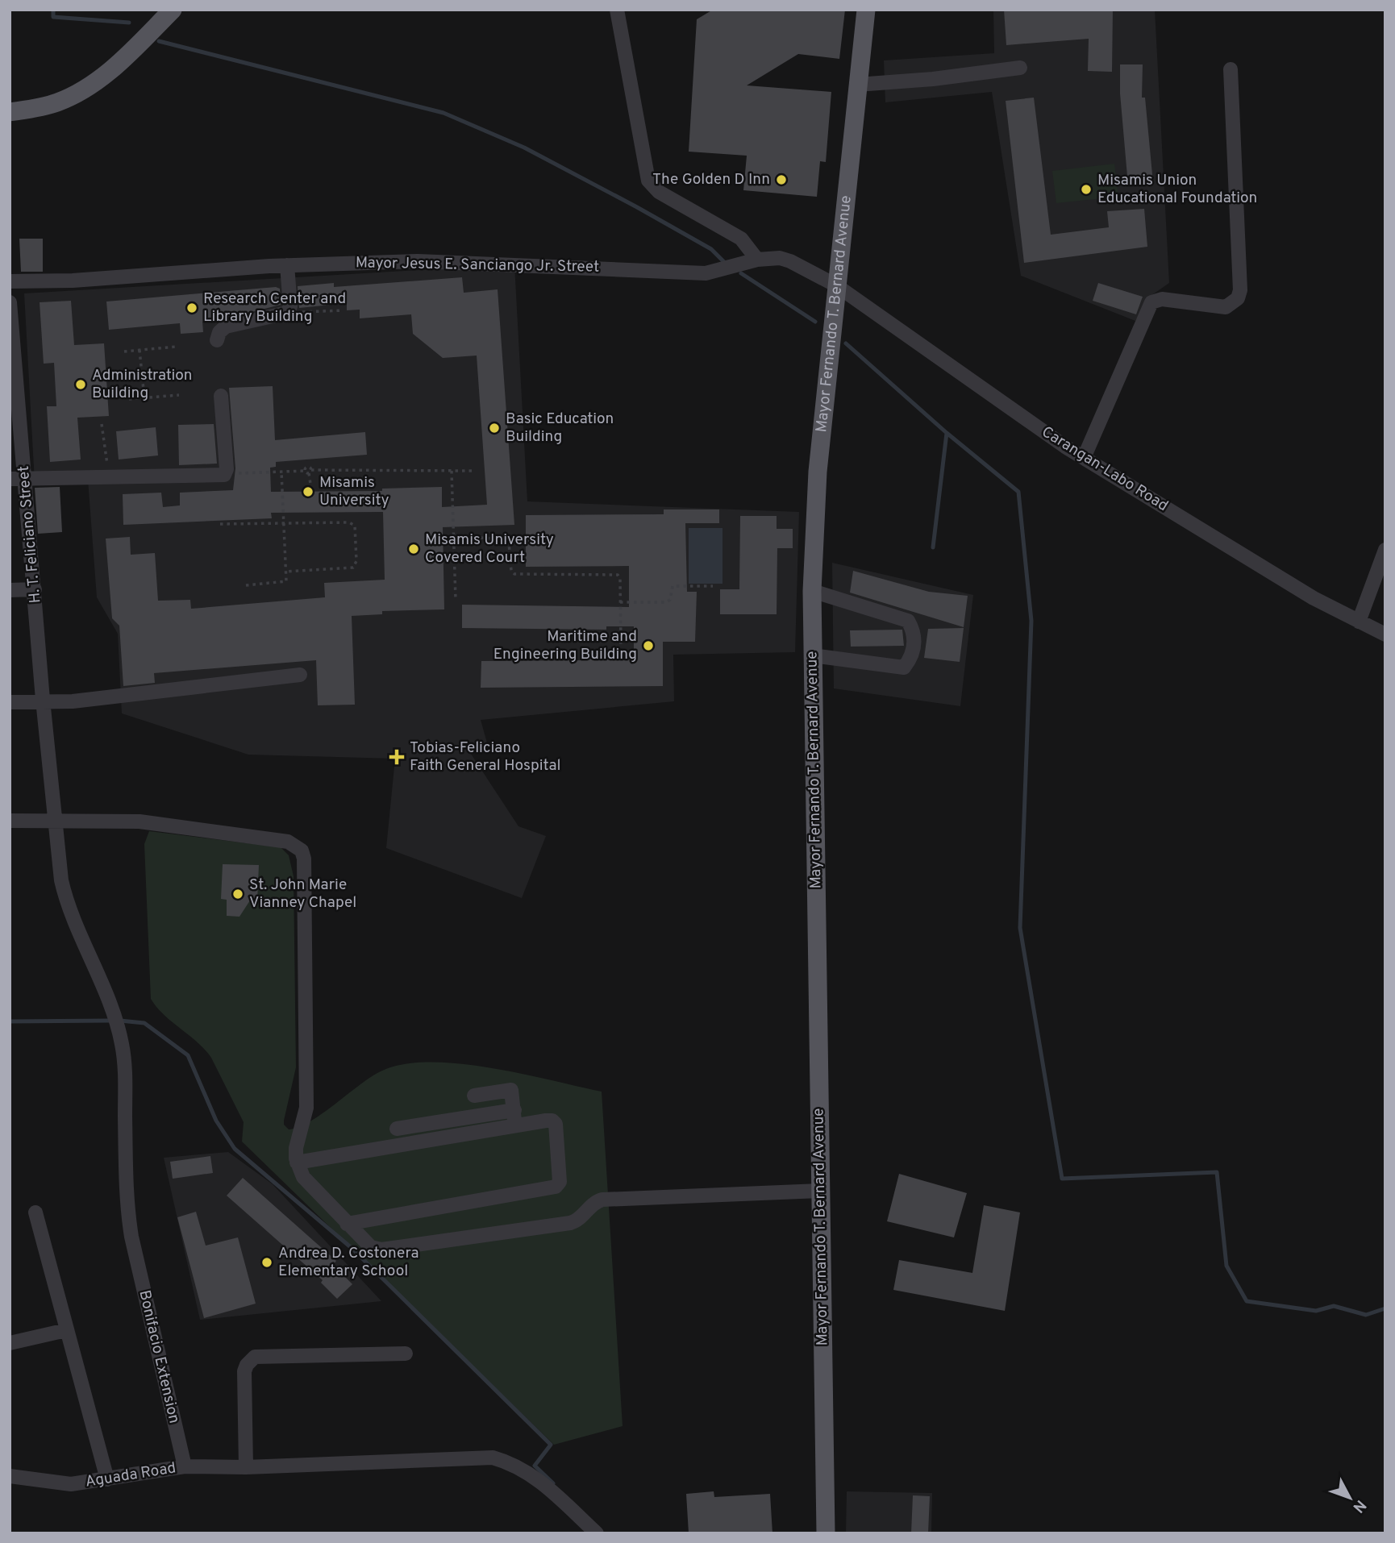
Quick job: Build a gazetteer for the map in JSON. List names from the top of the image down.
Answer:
{
  "streets": {
    "main road": ["Mayor Fernando T. Bernard Avenue"],
    "street": [
      "Mayor Jesus E. Sanciango Jr. Street",
      "Carangan-Labo Road",
      "H. T. Feliciano Street",
      "Bonifacio Extension",
      "Aguada Road"
    ]
  },
  "crossings": [
    ["Mayor Jesus E. Sanciango Jr. Street", "Mayor Fernando T. Bernard Avenue"],
    ["Mayor Jesus E. Sanciango Jr. Street", "Carangan-Labo Road"],
    ["Mayor Fernando T. Bernard Avenue", "Carangan-Labo Road"],
    ["H. T. Feliciano Street", "Bonifacio Extension"],
    ["Bonifacio Extension", "Aguada Road"]
  ],
  "places": {
    "other": [
      "The Golden D Inn",
      "Misamis Union Educational Foundation",
      "Research Center and Library Building",
      "Administration Building",
      "Basic Education Building",
      "Misamis University",
      "Misamis University Covered Court",
      "Maritime and Engineering Building",
      "St. John Marie Vianney Chapel",
      "Andrea D. Costonera Elementary School"
    ],
    "health": ["Tobias-Feliciano Faith General Hospital"]
  },
  "north": "bottom right"
}
